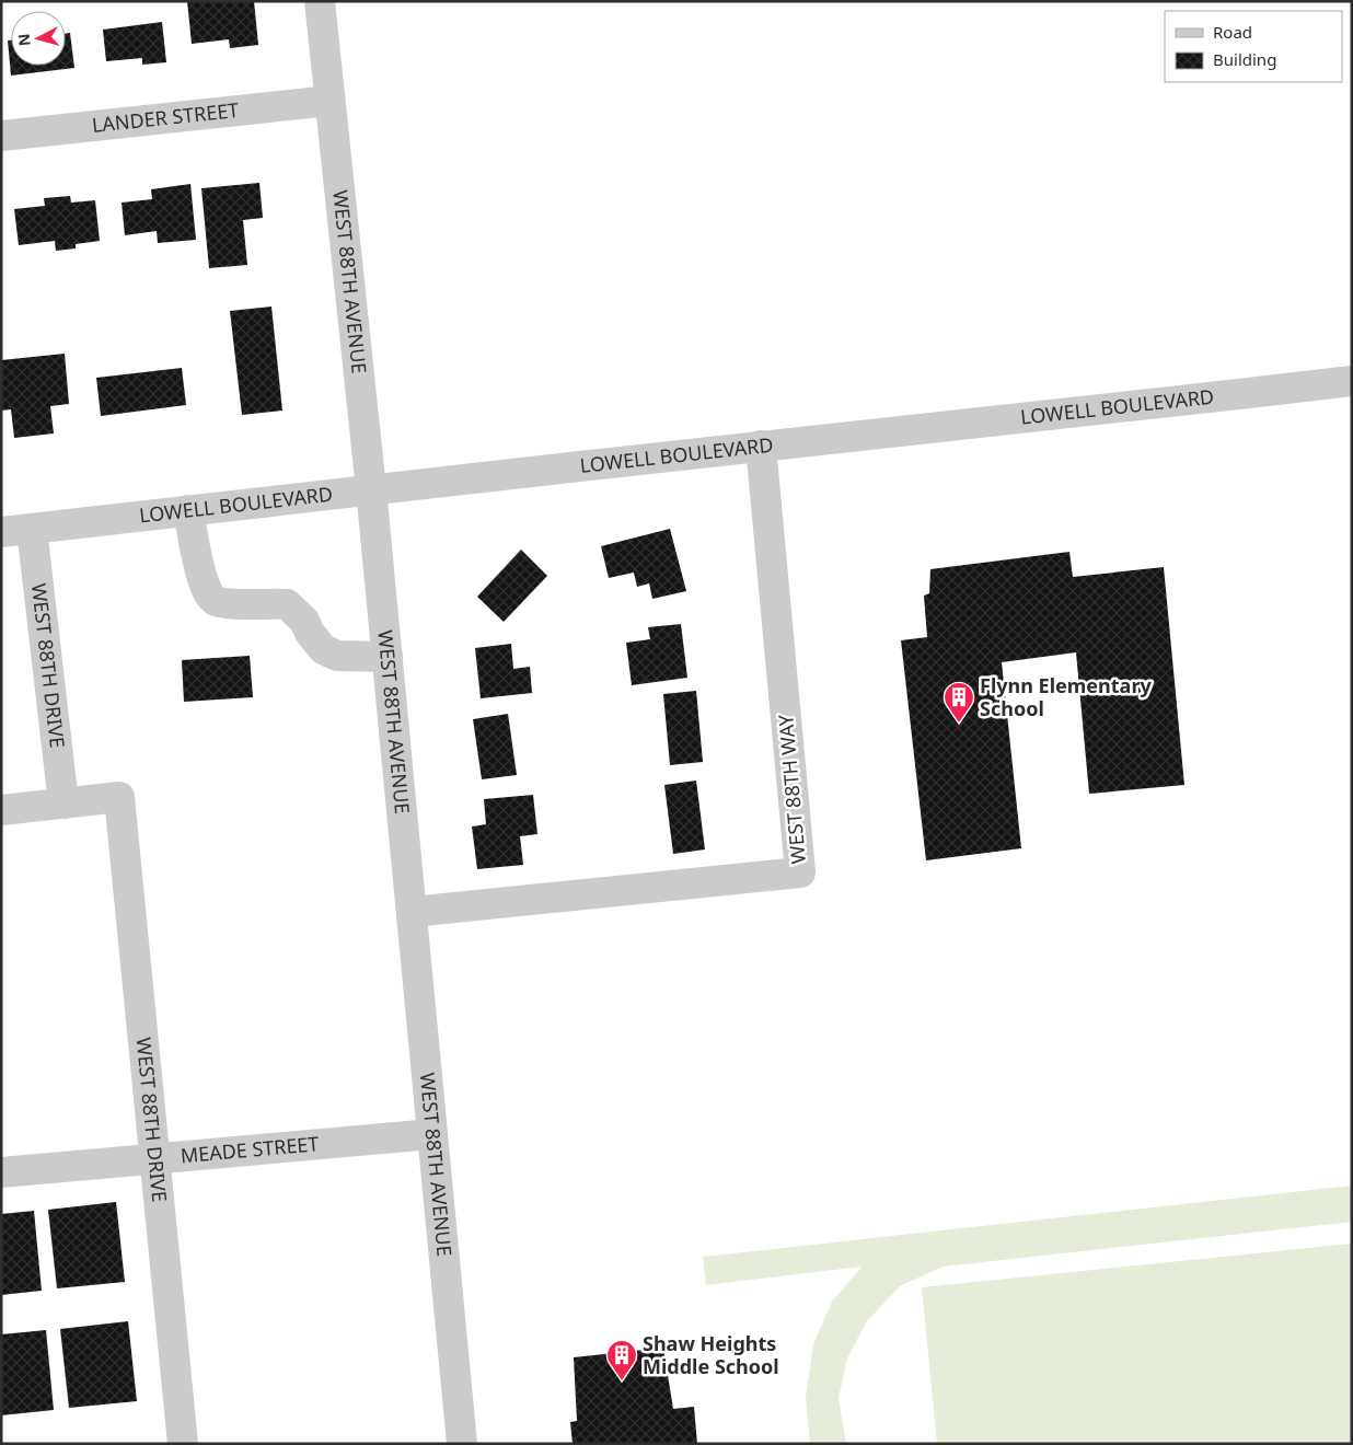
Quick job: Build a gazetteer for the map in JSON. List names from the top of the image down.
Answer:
{
  "streets": {
    "street": [
      "LANDER STREET",
      "WEST 88TH AVENUE",
      "LOWELL BOULEVARD",
      "WEST 88TH DRIVE",
      "WEST 88TH WAY",
      "MEADE STREET"
    ]
  },
  "crossings": [
    ["LANDER STREET", "WEST 88TH AVENUE"],
    ["WEST 88TH AVENUE", "LOWELL BOULEVARD"],
    ["WEST 88TH AVENUE", "WEST 88TH WAY"],
    ["WEST 88TH AVENUE", "MEADE STREET"],
    ["LOWELL BOULEVARD", "WEST 88TH DRIVE"],
    ["LOWELL BOULEVARD", "WEST 88TH WAY"],
    ["WEST 88TH DRIVE", "MEADE STREET"]
  ],
  "places": {
    "building": ["Flynn Elementary School", "Shaw Heights Middle School"]
  },
  "legend": ["Road", "Building"],
  "north": "left"
}
